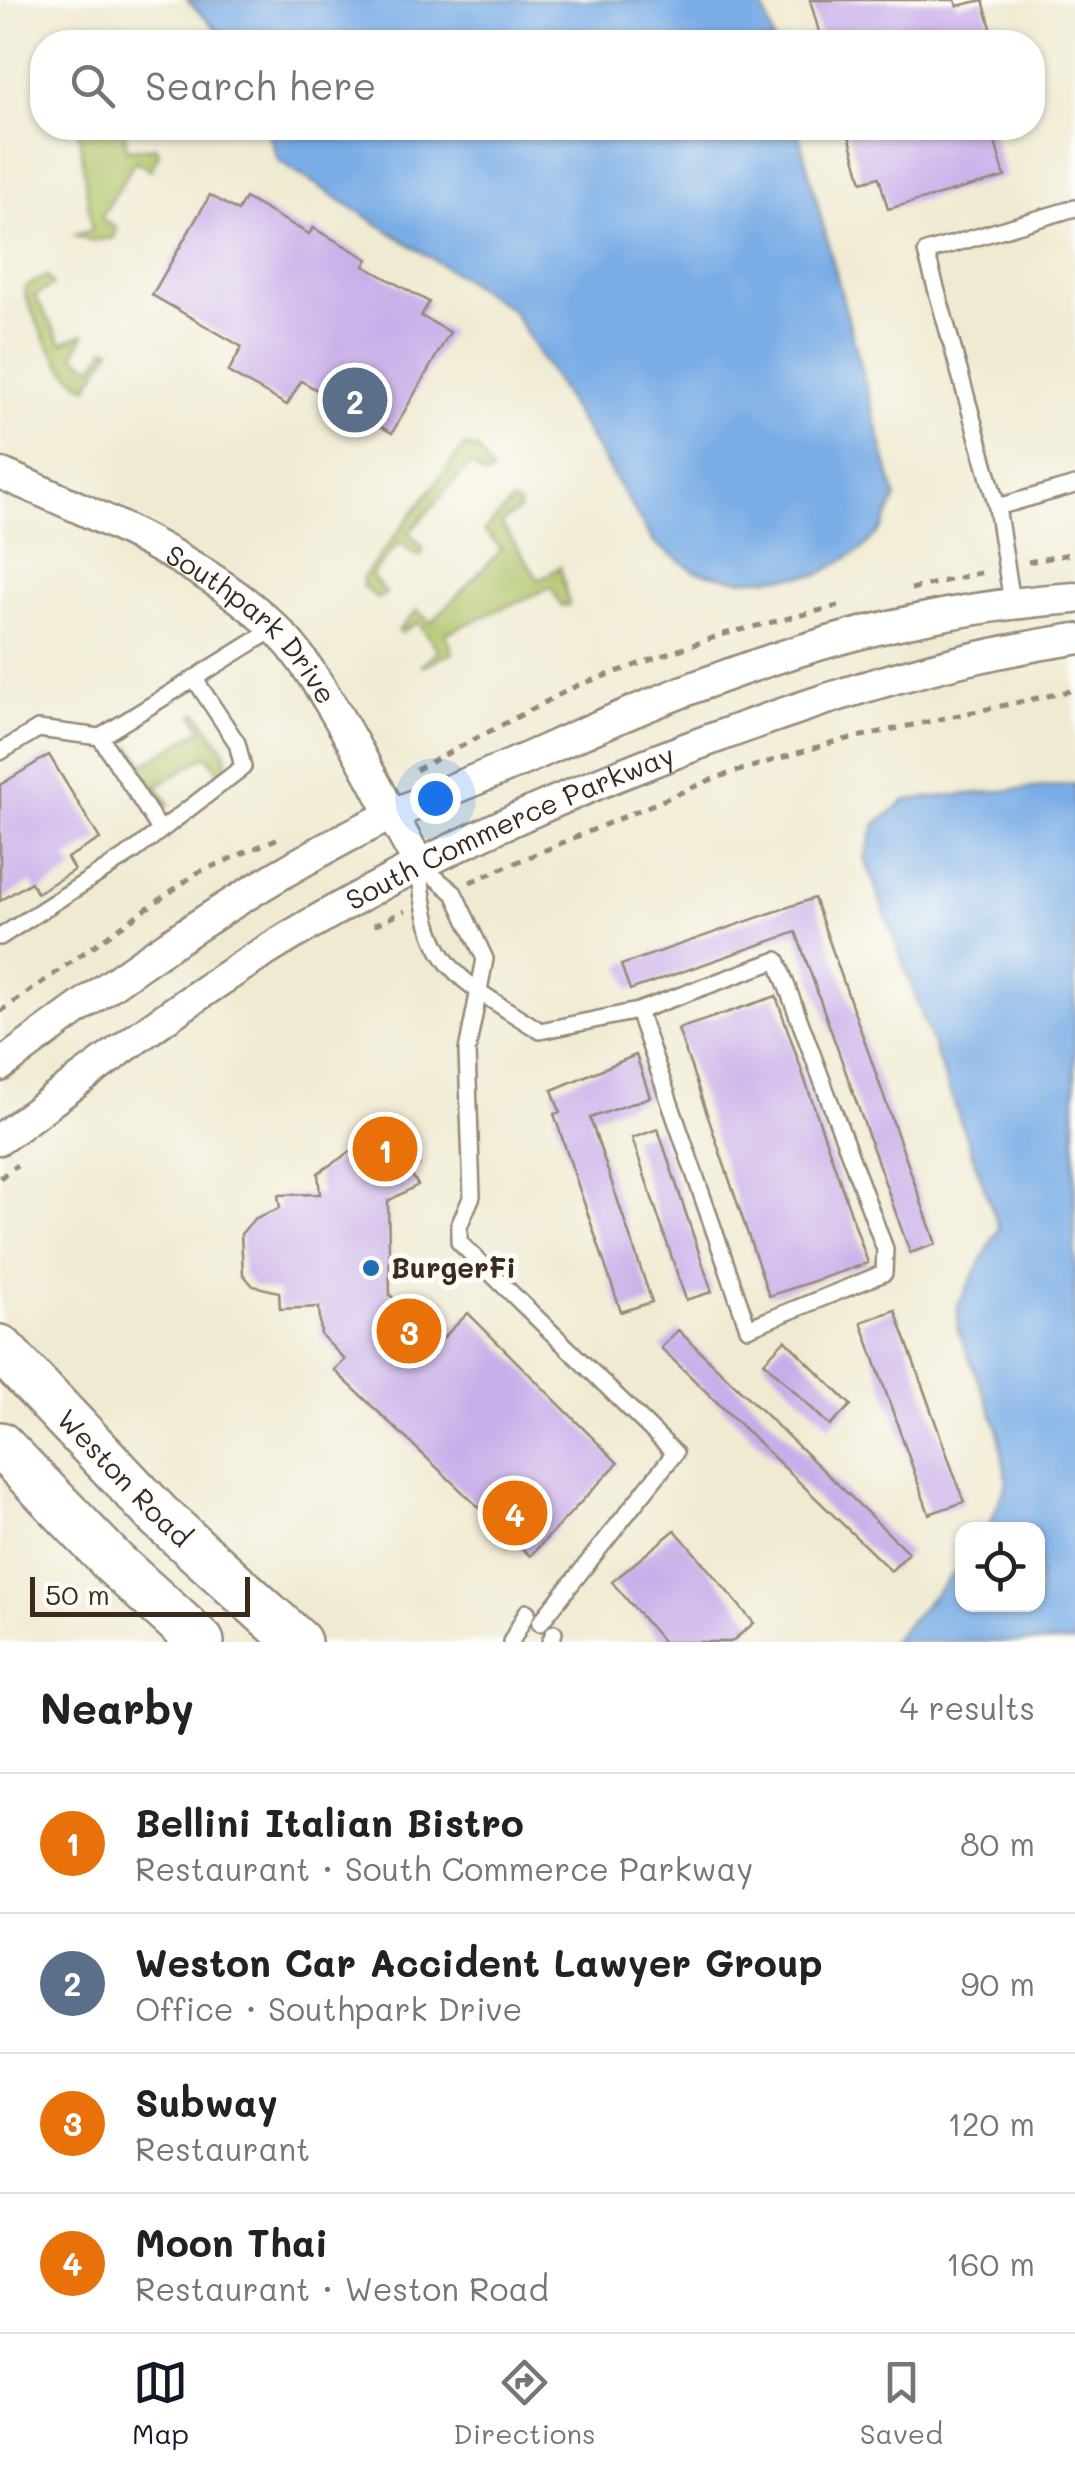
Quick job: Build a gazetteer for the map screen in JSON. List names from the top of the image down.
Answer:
{
  "streets": {
    "main road": ["Weston Road"],
    "street": ["Southpark Drive", "South Commerce Parkway"]
  },
  "crossings": [
    ["Southpark Drive", "South Commerce Parkway"]
  ],
  "places": ["BurgerFi"],
  "scale_bar": "50 m",
  "page": {
    "search": "Search here",
    "pins": [
      "2",
      "1",
      "3",
      "4"
    ],
    "scale": "50 m",
    "heading": ["Nearby", "4 results"],
    "list": [
      {
        "mark": "1",
        "name": "Bellini Italian Bistro",
        "note": "Restaurant · South Commerce Parkway",
        "value": "80 m"
      },
      {
        "mark": "2",
        "name": "Weston Car Accident Lawyer Group",
        "note": "Office · Southpark Drive",
        "value": "90 m"
      },
      {
        "mark": "3",
        "name": "Subway",
        "note": "Restaurant",
        "value": "120 m"
      },
      {
        "mark": "4",
        "name": "Moon Thai",
        "note": "Restaurant · Weston Road",
        "value": "160 m"
      }
    ],
    "nav": ["Map", "Directions", "Saved"]
  }
}
